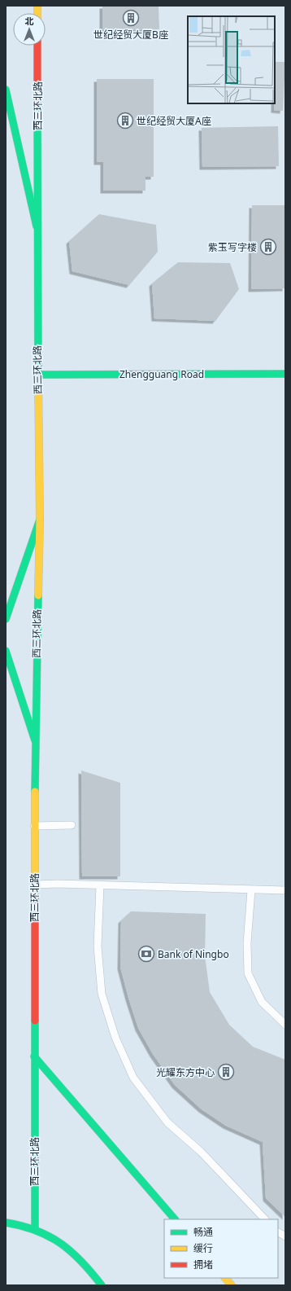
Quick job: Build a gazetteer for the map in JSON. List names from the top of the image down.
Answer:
{
  "streets": {
    "main road": ["西三环北路", "Zhengguang Road"]
  },
  "crossings": [
    ["西三环北路", "Zhengguang Road"]
  ],
  "places": {
    "building": [
      "世纪经贸大厦B座",
      "世纪经贸大厦A座",
      "紫玉写字楼",
      "光耀东方中心"
    ],
    "bank": ["Bank of Ningbo"]
  },
  "legend": ["畅通", "缓行", "拥堵"],
  "north": "top"
}
